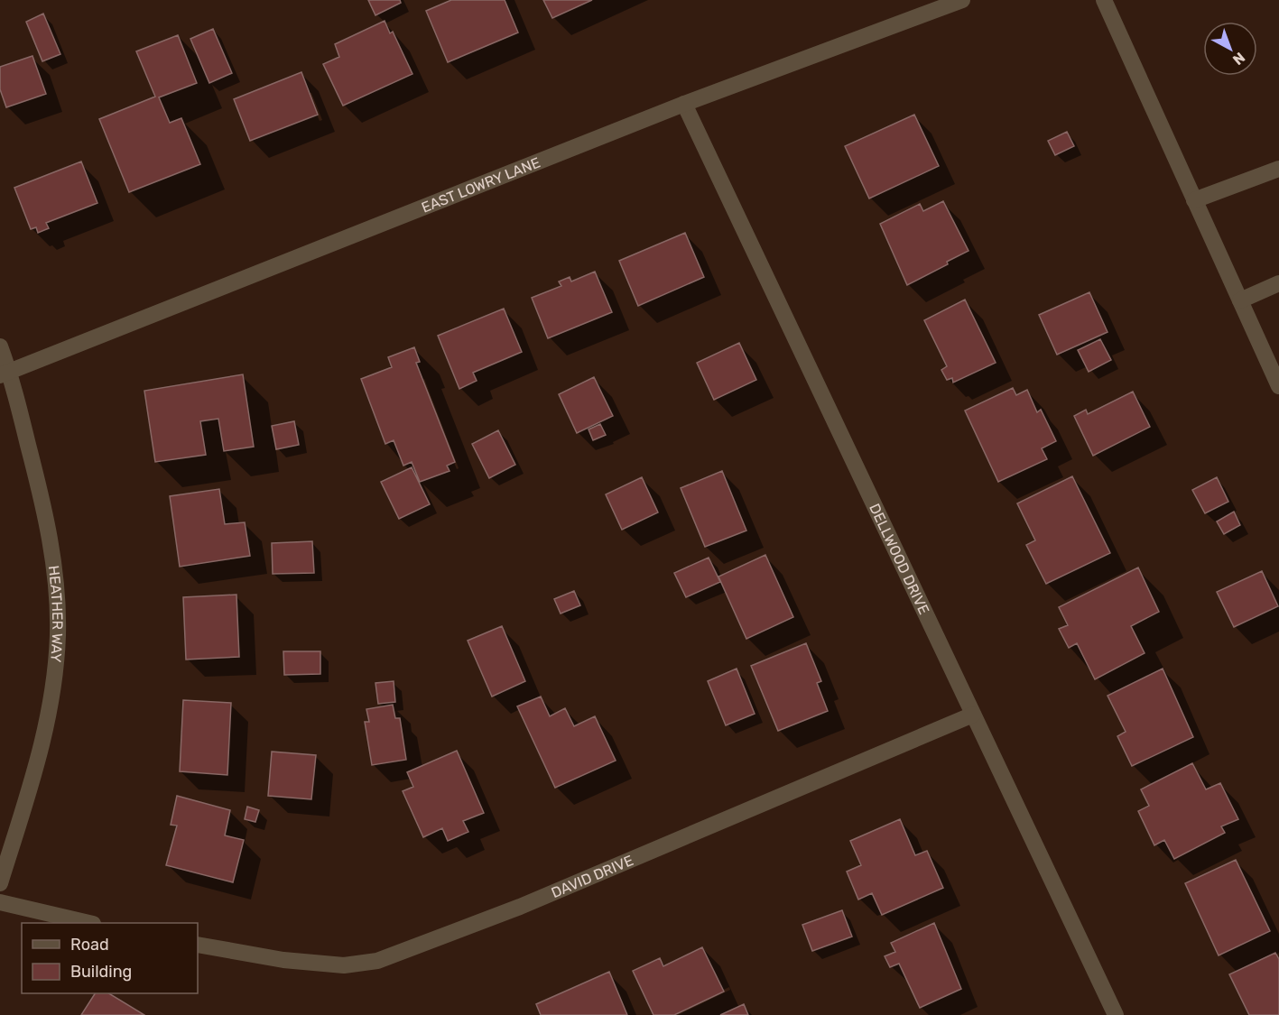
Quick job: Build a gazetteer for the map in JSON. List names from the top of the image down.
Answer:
{
  "streets": {
    "street": [
      "EAST LOWRY LANE",
      "DELLWOOD DRIVE",
      "HEATHER WAY",
      "DAVID DRIVE"
    ]
  },
  "crossings": [
    ["EAST LOWRY LANE", "DELLWOOD DRIVE"],
    ["EAST LOWRY LANE", "HEATHER WAY"],
    ["DELLWOOD DRIVE", "DAVID DRIVE"]
  ],
  "legend": ["Road", "Building"],
  "north": "bottom right"
}
